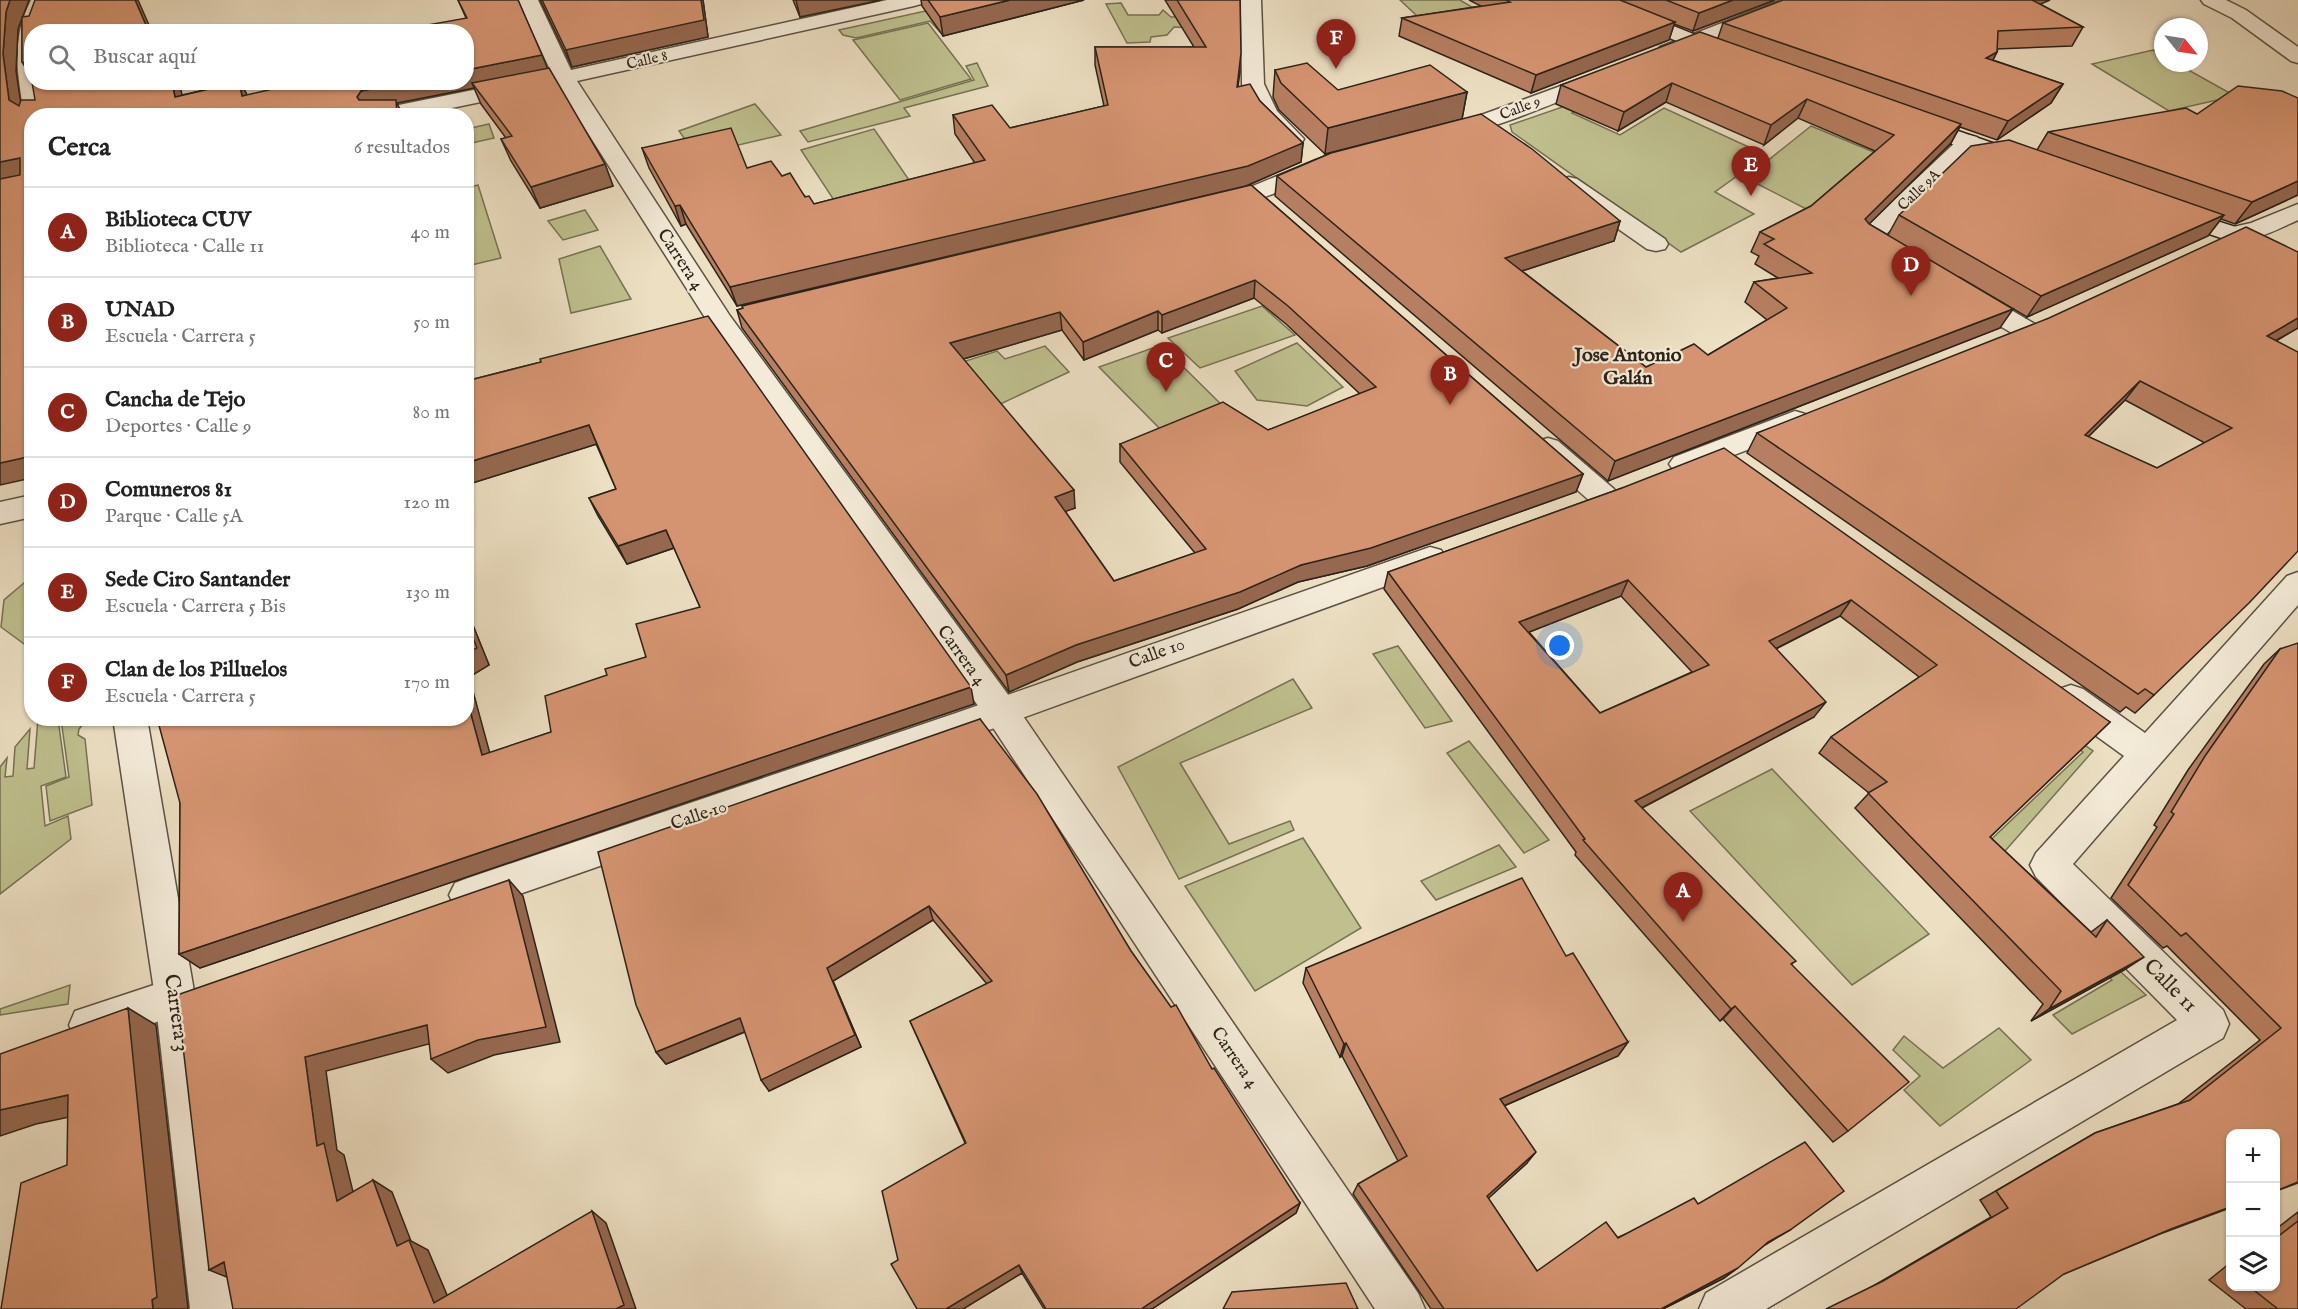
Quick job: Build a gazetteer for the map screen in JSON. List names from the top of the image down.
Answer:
{
  "streets": {
    "street": [
      "Calle 8",
      "Calle 9",
      "Calle 9A",
      "Carrera 4",
      "Calle 10",
      "Calle 11",
      "Carrera 3"
    ]
  },
  "crossings": [
    ["Calle 8", "Carrera 4"],
    ["Carrera 4", "Calle 10"]
  ],
  "districts": ["Jose Antonio Galán"],
  "north": "bottom right",
  "page": {
    "pins": [
      "F",
      "E",
      "D",
      "C",
      "B",
      "A"
    ],
    "search": "Buscar aquí",
    "heading": ["Cerca", "6 resultados"],
    "list": [
      {
        "mark": "A",
        "name": "Biblioteca CUV",
        "note": "Biblioteca · Calle 11",
        "value": "40 m"
      },
      {
        "mark": "B",
        "name": "UNAD",
        "note": "Escuela · Carrera 5",
        "value": "50 m"
      },
      {
        "mark": "C",
        "name": "Cancha de Tejo",
        "note": "Deportes · Calle 9",
        "value": "80 m"
      },
      {
        "mark": "D",
        "name": "Comuneros 81",
        "note": "Parque · Calle 5A",
        "value": "120 m"
      },
      {
        "mark": "E",
        "name": "Sede Ciro Santander",
        "note": "Escuela · Carrera 5 Bis",
        "value": "130 m"
      },
      {
        "mark": "F",
        "name": "Clan de los Pilluelos",
        "note": "Escuela · Carrera 5",
        "value": "170 m"
      }
    ],
    "map_buttons": ["+", "−"]
  }
}
